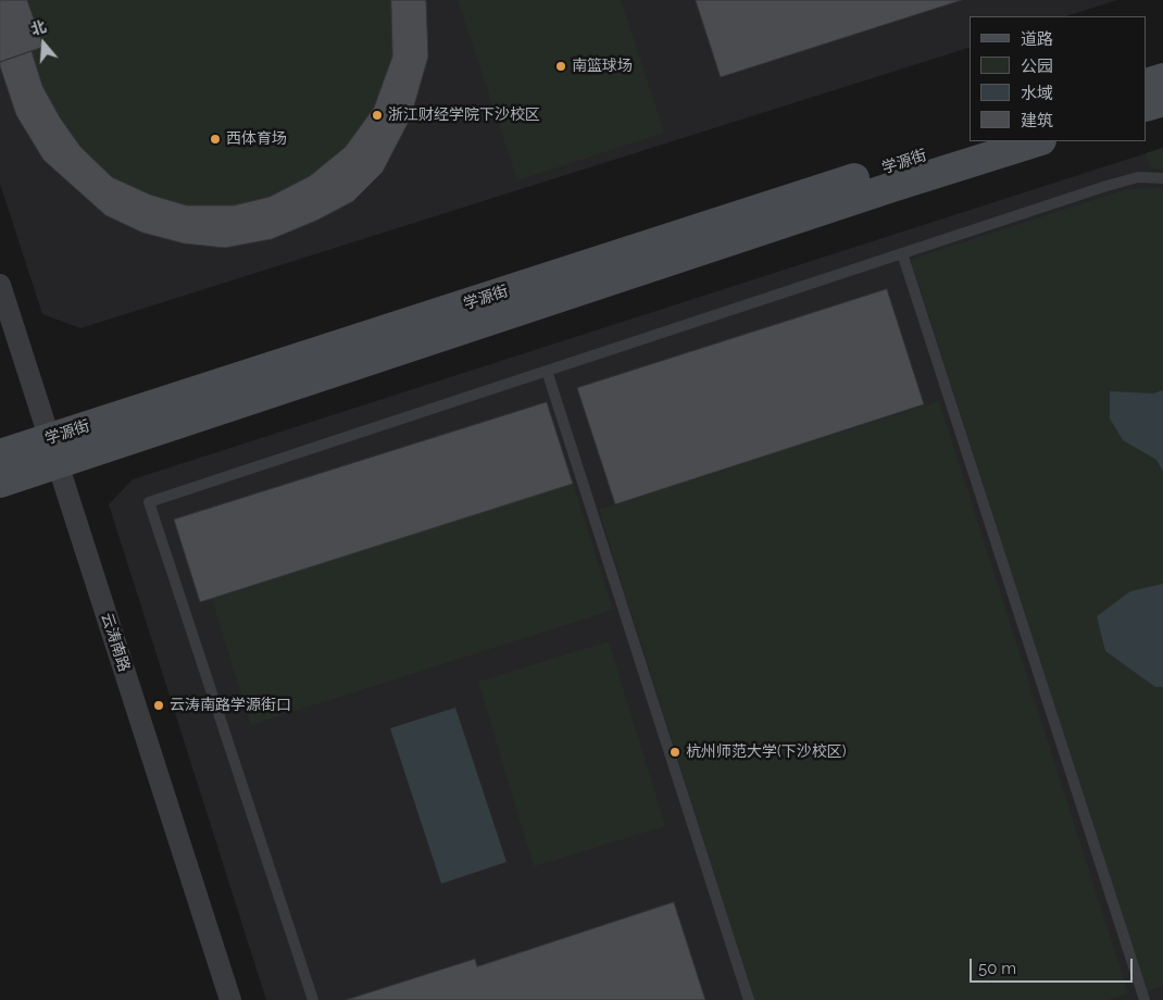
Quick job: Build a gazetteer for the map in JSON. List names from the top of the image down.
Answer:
{
  "streets": {
    "main road": ["学源街"],
    "street": ["云涛南路"]
  },
  "crossings": [
    ["学源街", "云涛南路"]
  ],
  "places": [
    "南篮球场",
    "浙江财经学院下沙校区",
    "西体育场",
    "云涛南路学源街口",
    "杭州师范大学(下沙校区)"
  ],
  "legend": [
    "道路",
    "公园",
    "水域",
    "建筑"
  ],
  "scale_bar": "50 m",
  "north": "top"
}
